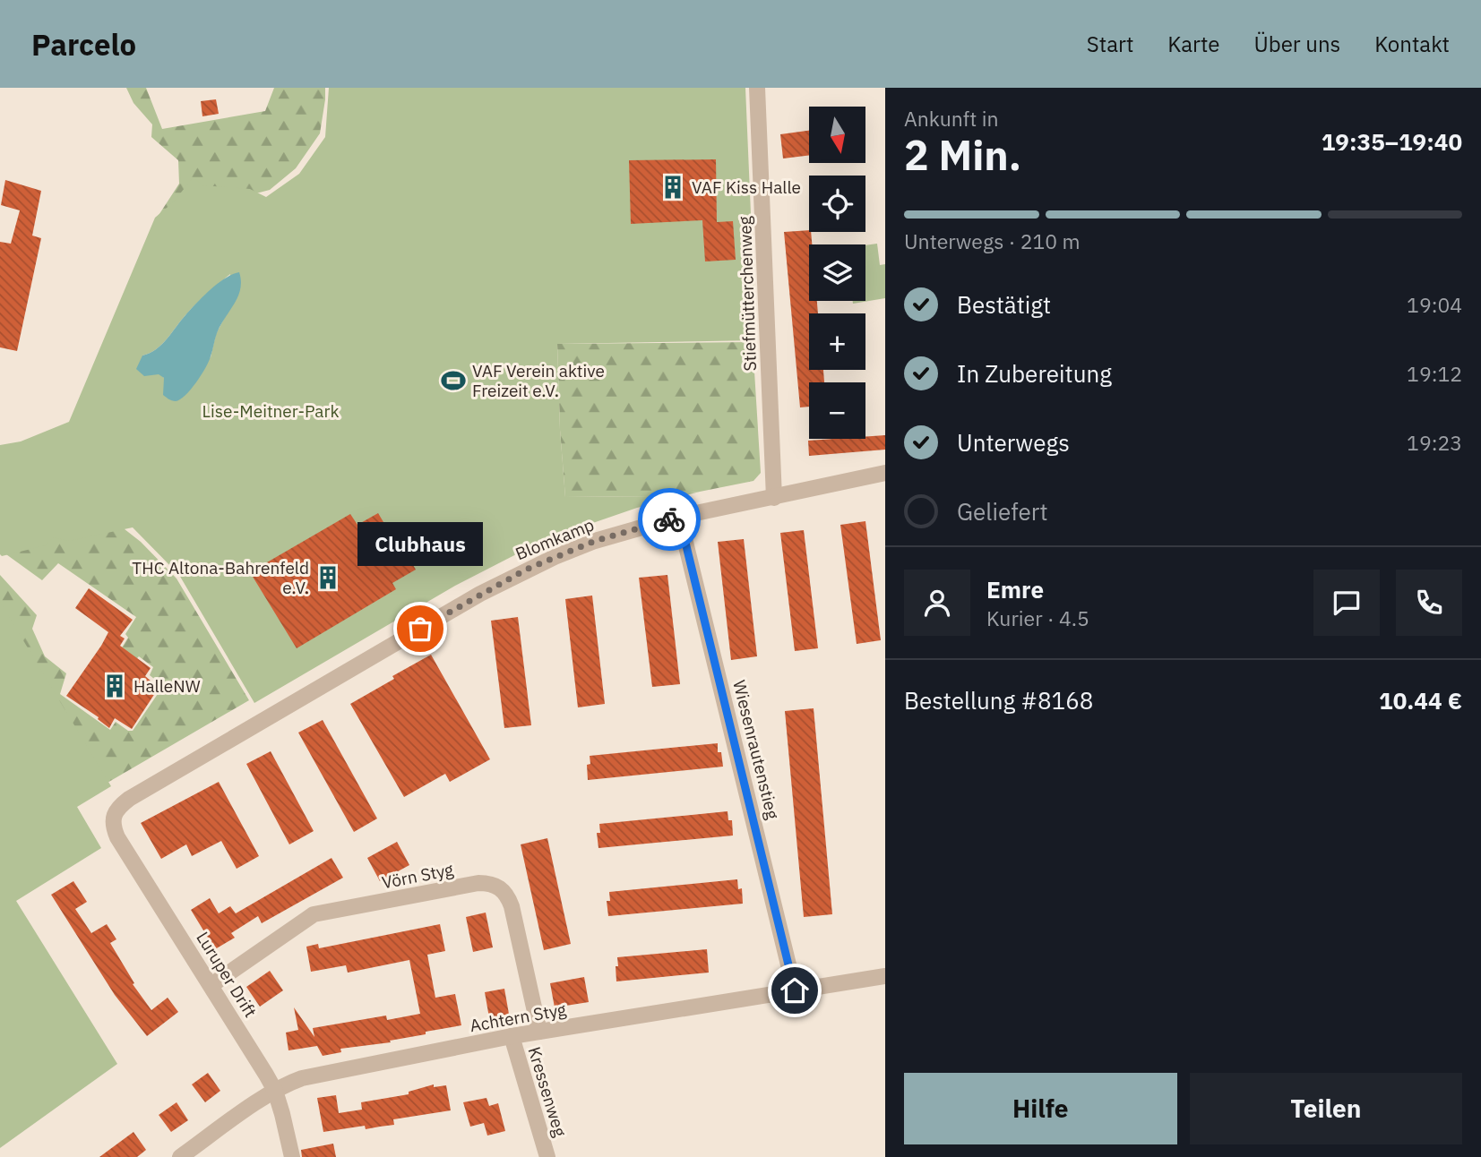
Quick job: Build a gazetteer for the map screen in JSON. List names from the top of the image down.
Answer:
{
  "streets": {
    "street": [
      "Stiefmütterchenweg",
      "Blomkamp",
      "Wiesenrautenstieg",
      "Vörn Styg",
      "Luruper Drift",
      "Achtern Styg",
      "Kressenweg"
    ]
  },
  "crossings": [
    ["Stiefmütterchenweg", "Blomkamp"],
    ["Blomkamp", "Wiesenrautenstieg"],
    ["Blomkamp", "Luruper Drift"],
    ["Wiesenrautenstieg", "Achtern Styg"],
    ["Vörn Styg", "Luruper Drift"],
    ["Vörn Styg", "Achtern Styg"],
    ["Luruper Drift", "Achtern Styg"],
    ["Achtern Styg", "Kressenweg"]
  ],
  "parks": ["Lise-Meitner-Park"],
  "places": {
    "building": ["VAF Kiss Halle", "THC Altona-Bahrenfeld e.V.", "HalleNW"],
    "sports": ["VAF Verein aktive Freizeit e.V."],
    "other": ["Clubhaus"]
  },
  "north": "bottom",
  "page": {
    "header": "Parcelo",
    "nav": [
      "Start",
      "Karte",
      "Über uns",
      "Kontakt"
    ],
    "heading": ["2 Min.", "Ankunft in", "19:35–19:40"],
    "panel": [
      "Emre",
      "Kurier · 4.5",
      "Bestellung #8168",
      "10.44 €"
    ],
    "map_buttons": ["+", "−"],
    "bar": "Unterwegs · 210 m",
    "list": [
      ["Bestätigt", "19:04"],
      ["In Zubereitung", "19:12"],
      ["Unterwegs", "19:23"],
      "Geliefert"
    ],
    "bubble": "Clubhaus",
    "buttons": ["Hilfe", "Teilen"]
  }
}
